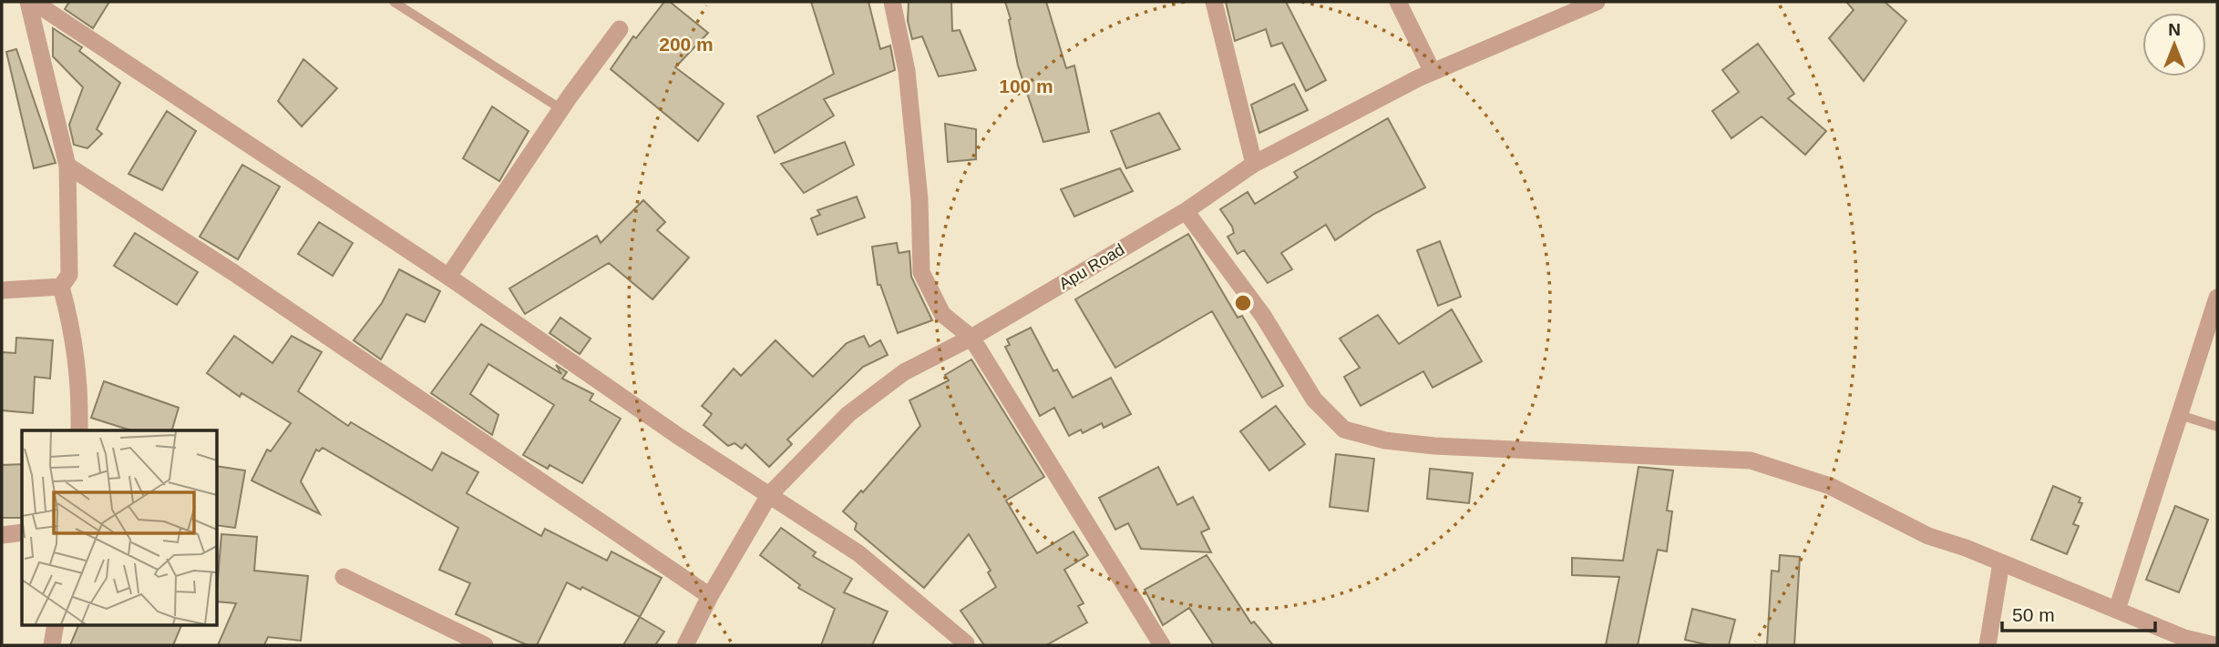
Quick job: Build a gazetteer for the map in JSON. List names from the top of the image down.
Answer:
{
  "streets": {
    "street": ["Apu Road"]
  },
  "scale_bar": "50 m",
  "north": "top",
  "rings": ["200 m", "100 m"]
}
